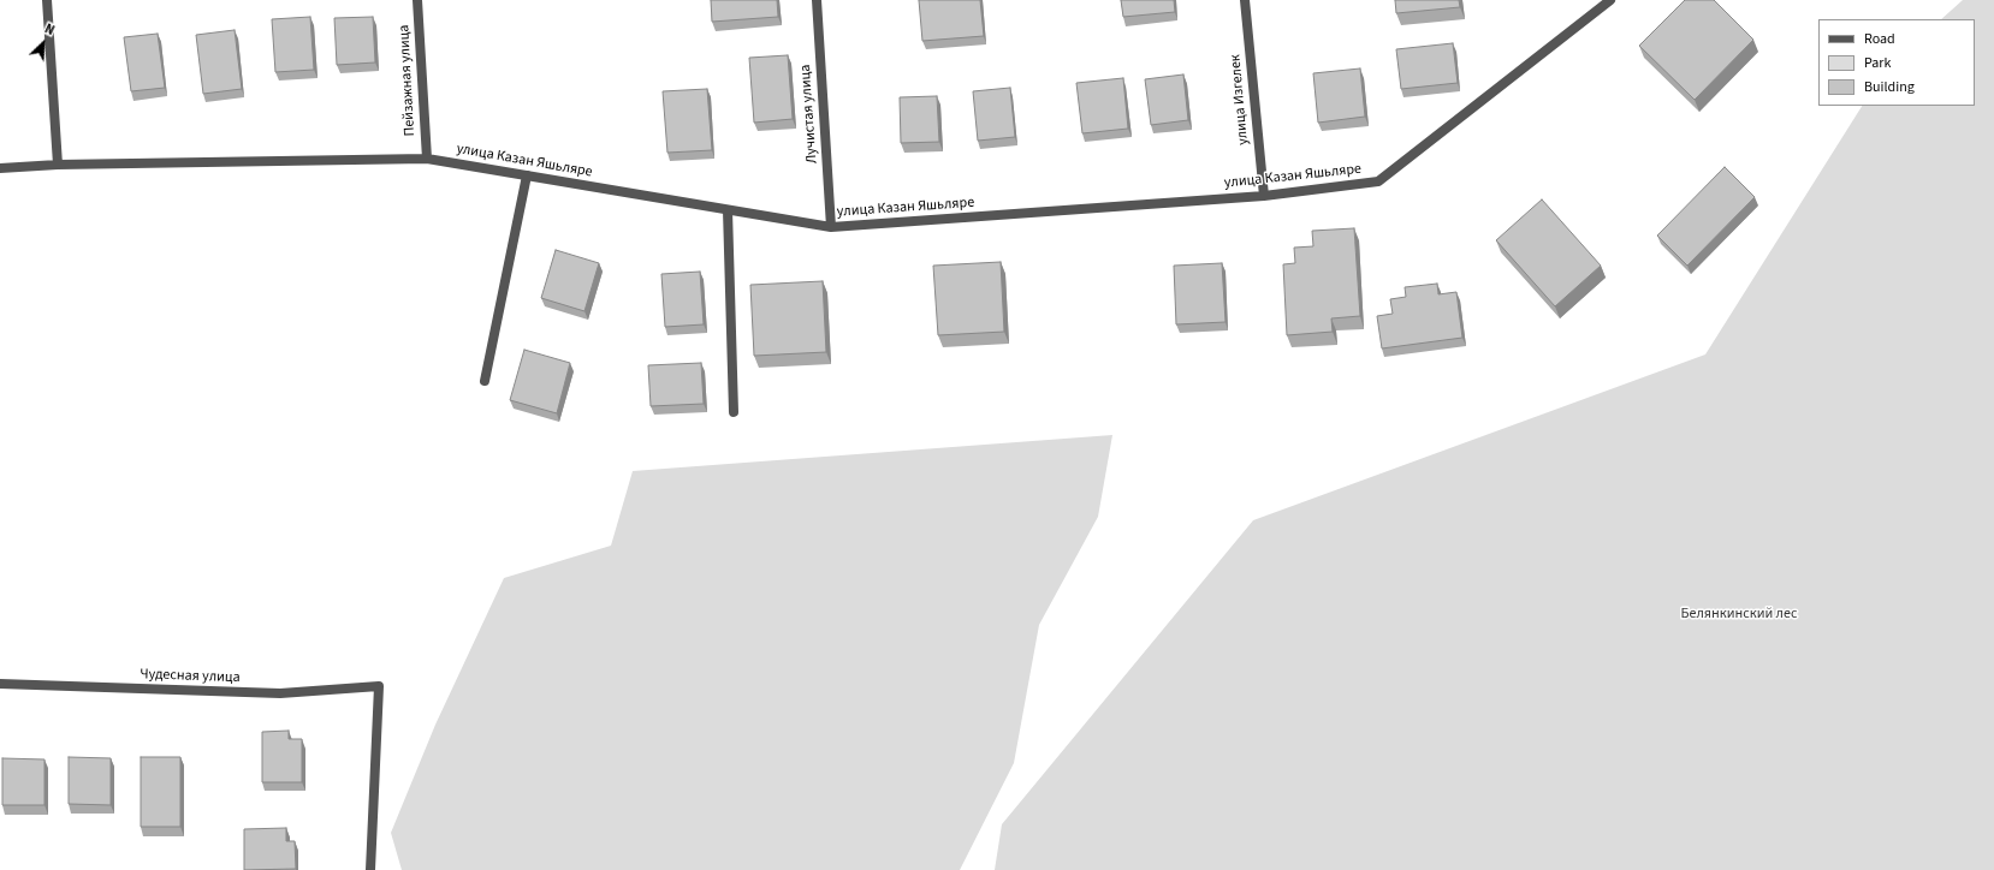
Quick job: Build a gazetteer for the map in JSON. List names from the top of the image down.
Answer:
{
  "streets": {
    "street": [
      "Пейзажная улица",
      "улица Изгелек",
      "Лучистая улица",
      "улица Казан Яшьляре",
      "Чудесная улица"
    ]
  },
  "crossings": [
    ["Пейзажная улица", "улица Казан Яшьляре"],
    ["улица Изгелек", "улица Казан Яшьляре"],
    ["Лучистая улица", "улица Казан Яшьляре"]
  ],
  "parks": ["Белянкинский лес"],
  "legend": ["Road", "Park", "Building"],
  "north": "top right"
}
